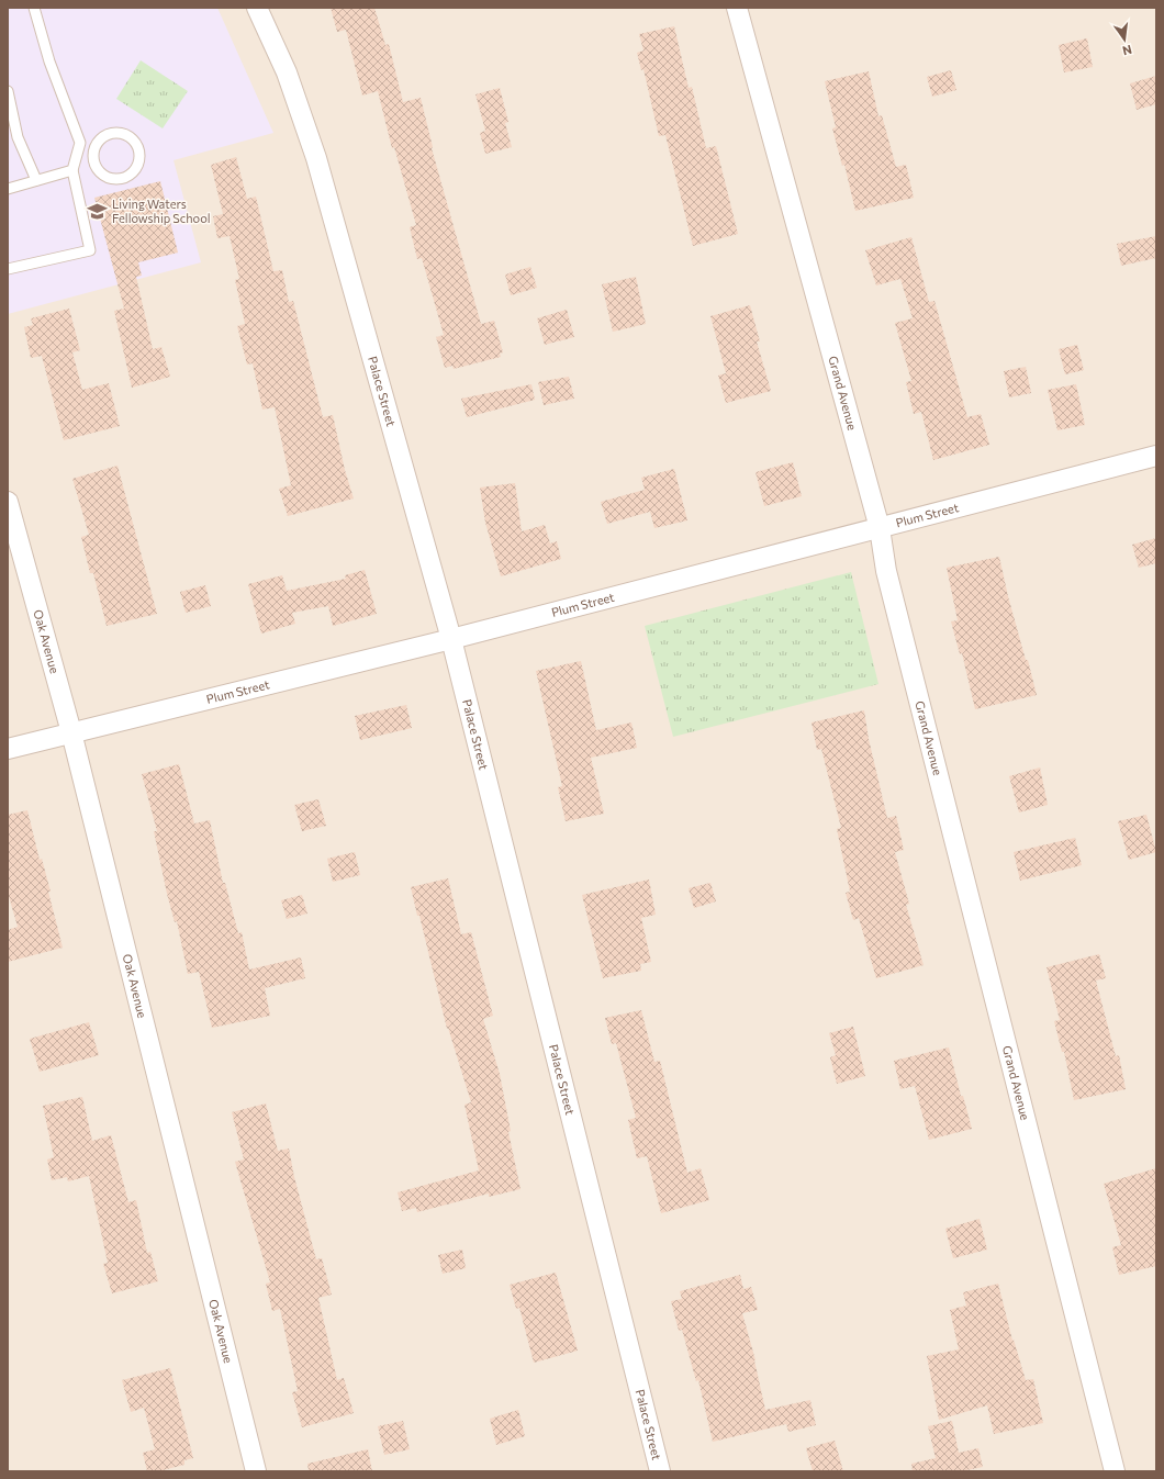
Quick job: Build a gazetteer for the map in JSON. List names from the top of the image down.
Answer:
{
  "streets": {
    "street": [
      "Palace Street",
      "Grand Avenue",
      "Plum Street",
      "Oak Avenue"
    ]
  },
  "crossings": [
    ["Palace Street", "Plum Street"],
    ["Grand Avenue", "Plum Street"],
    ["Plum Street", "Oak Avenue"]
  ],
  "places": {
    "school or university": ["Living Waters Fellowship School"]
  },
  "north": "bottom"
}
